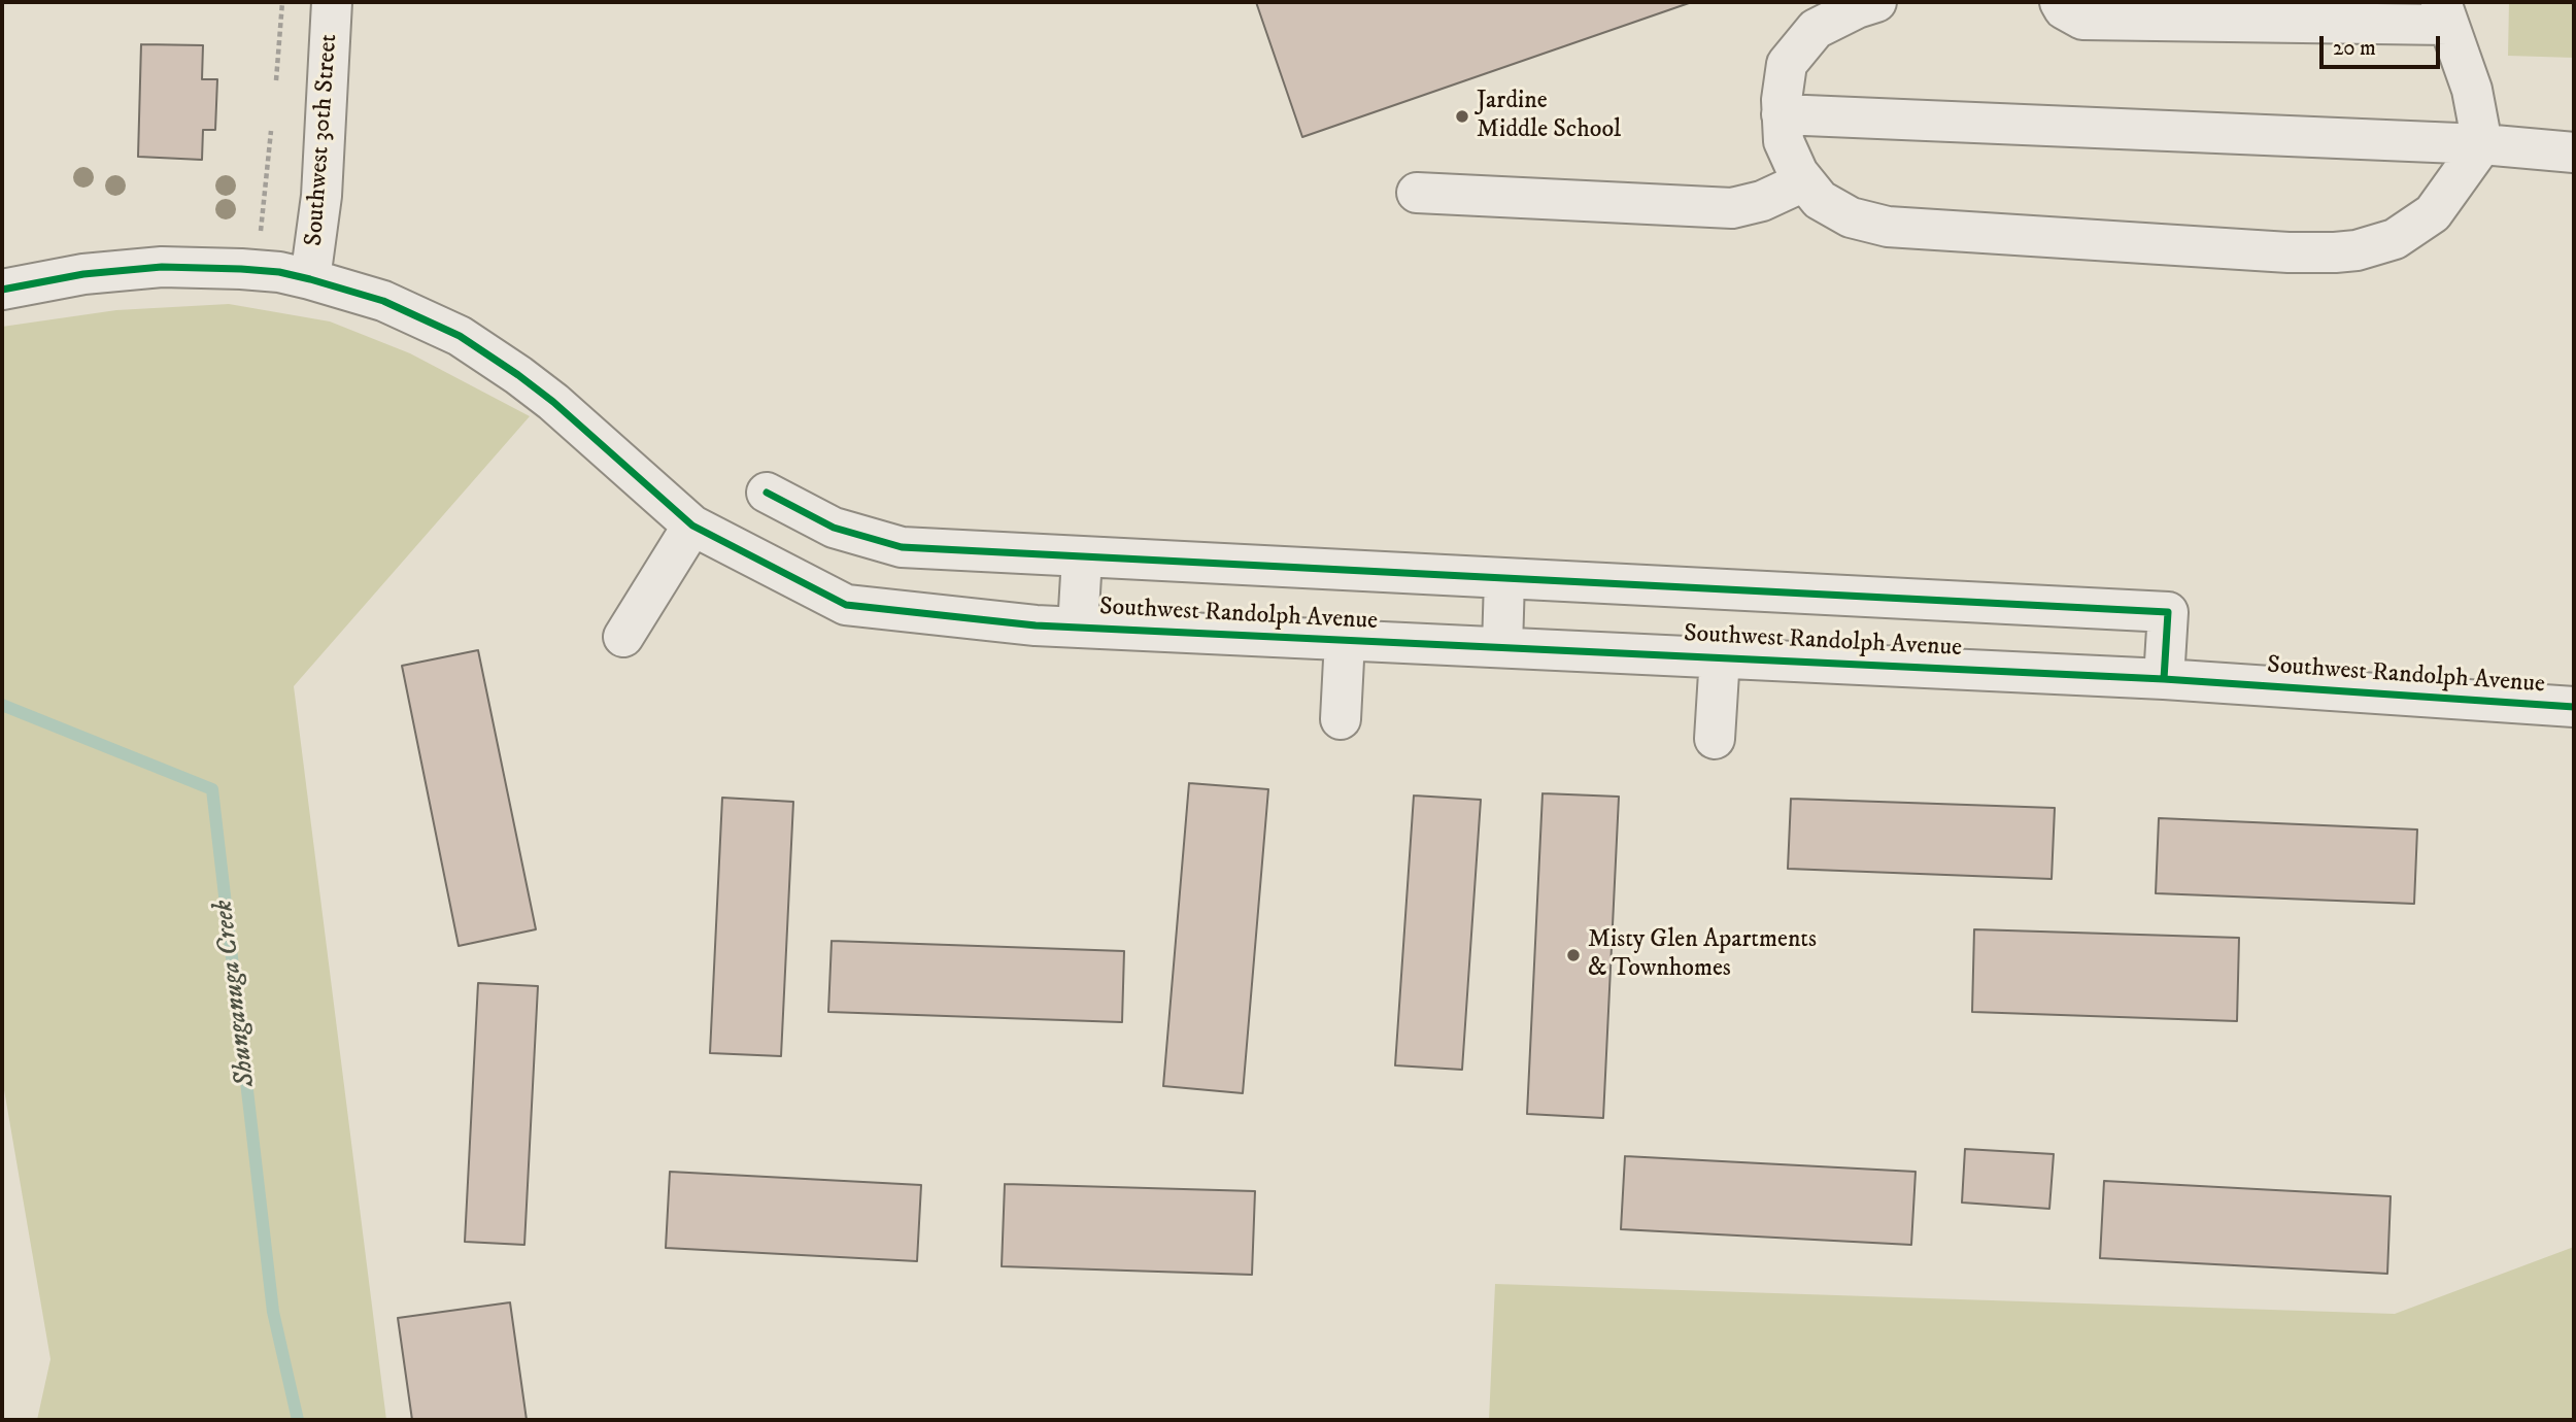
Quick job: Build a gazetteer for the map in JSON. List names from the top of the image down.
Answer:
{
  "streets": {
    "street": ["Southwest 30th Street", "Southwest Randolph Avenue"]
  },
  "crossings": [
    ["Southwest 30th Street", "Southwest Randolph Avenue"]
  ],
  "water": ["Shunganuga Creek"],
  "places": ["Jardine Middle School", "Misty Glen Apartments & Townhomes"],
  "scale_bar": "20 m"
}
